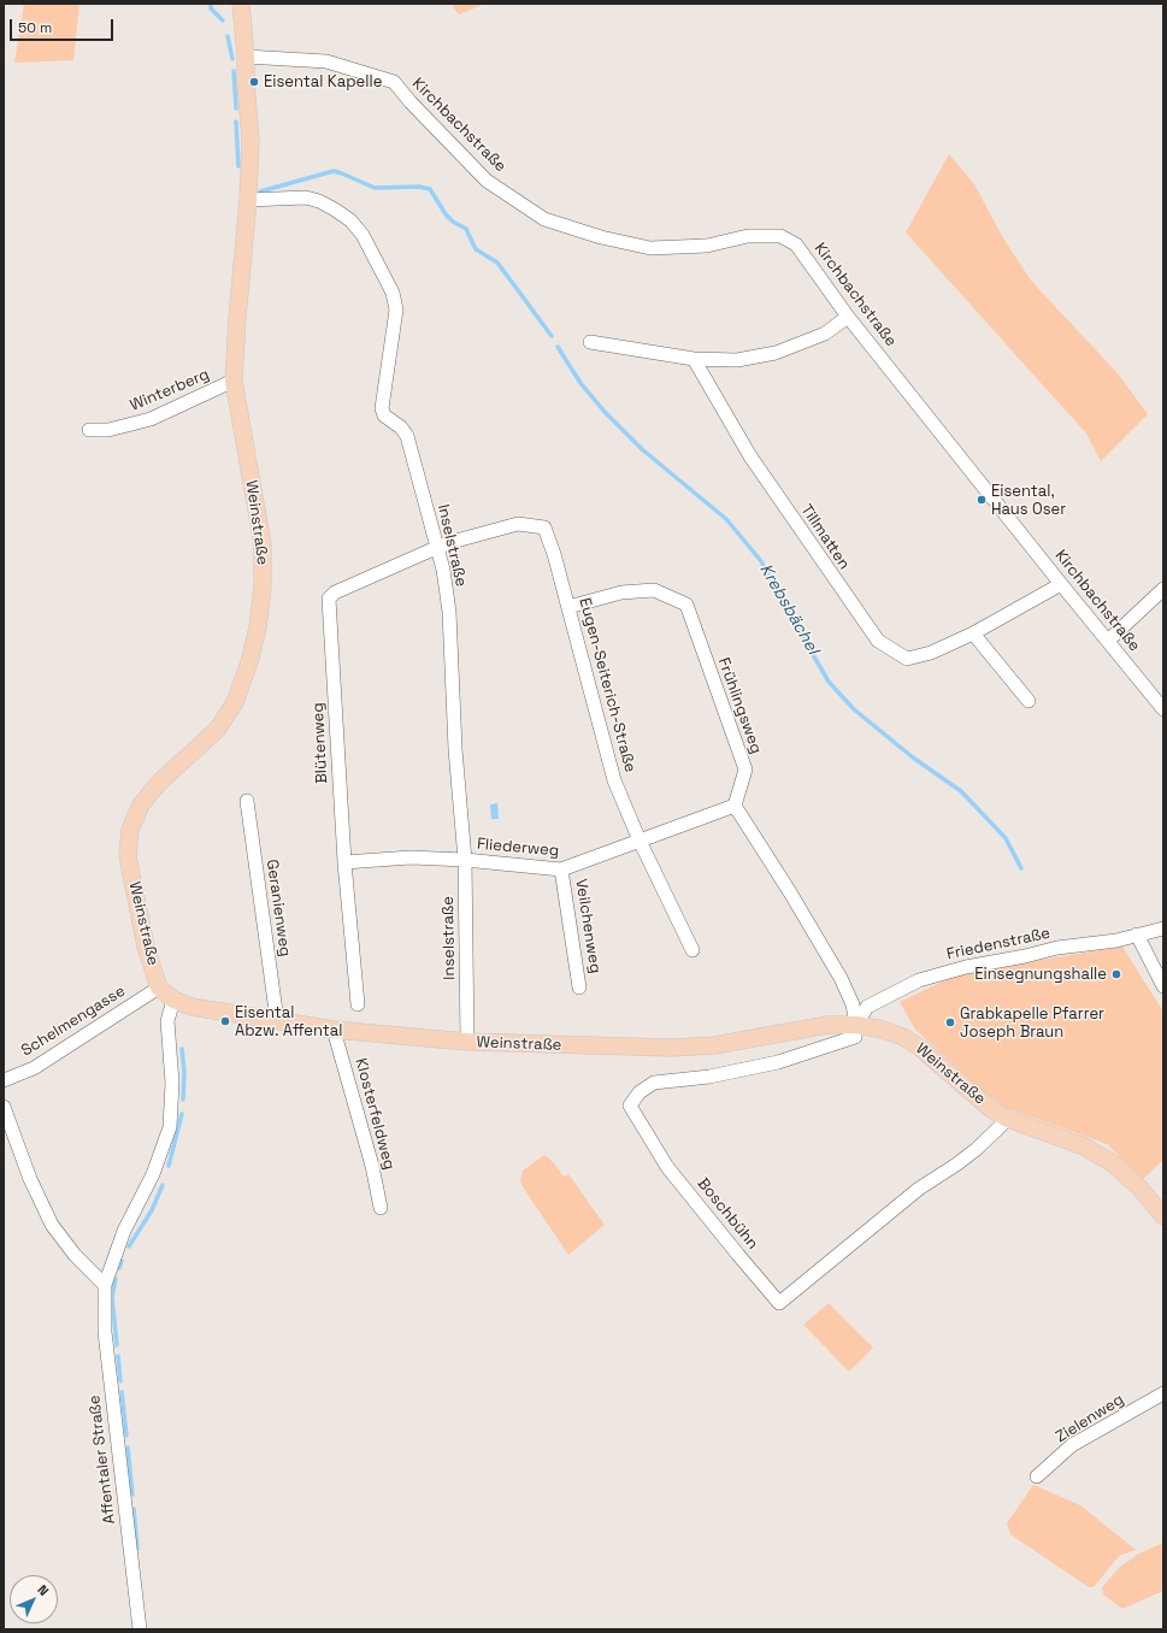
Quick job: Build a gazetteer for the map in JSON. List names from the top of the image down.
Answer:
{
  "streets": {
    "main road": ["Weinstraße"],
    "street": [
      "Kirchbachstraße",
      "Winterberg",
      "Tillmatten",
      "Inselstraße",
      "Eugen-Seiterich-Straße",
      "Frühlingsweg",
      "Blütenweg",
      "Fliederweg",
      "Geranienweg",
      "Veilchenweg",
      "Friedenstraße",
      "Schelmengasse",
      "Klosterfeldweg",
      "Boschbühn",
      "Zielenweg",
      "Affentaler Straße"
    ]
  },
  "crossings": [
    ["Kirchbachstraße", "Weinstraße"],
    ["Kirchbachstraße", "Tillmatten"],
    ["Winterberg", "Weinstraße"],
    ["Weinstraße", "Inselstraße"],
    ["Weinstraße", "Geranienweg"],
    ["Weinstraße", "Friedenstraße"],
    ["Weinstraße", "Schelmengasse"],
    ["Weinstraße", "Klosterfeldweg"],
    ["Weinstraße", "Boschbühn"],
    ["Weinstraße", "Affentaler Straße"],
    ["Inselstraße", "Eugen-Seiterich-Straße"],
    ["Inselstraße", "Blütenweg"],
    ["Inselstraße", "Fliederweg"],
    ["Eugen-Seiterich-Straße", "Frühlingsweg"],
    ["Eugen-Seiterich-Straße", "Blütenweg"],
    ["Eugen-Seiterich-Straße", "Fliederweg"],
    ["Frühlingsweg", "Fliederweg"],
    ["Blütenweg", "Fliederweg"],
    ["Fliederweg", "Veilchenweg"],
    ["Friedenstraße", "Boschbühn"]
  ],
  "water": ["Krebsbächel"],
  "places": [
    "Eisental Kapelle",
    "Eisental, Haus Oser",
    "Einsegnungshalle",
    "Eisental Abzw. Affental",
    "Grabkapelle Pfarrer Joseph Braun"
  ],
  "scale_bar": "50 m",
  "north": "top right"
}
